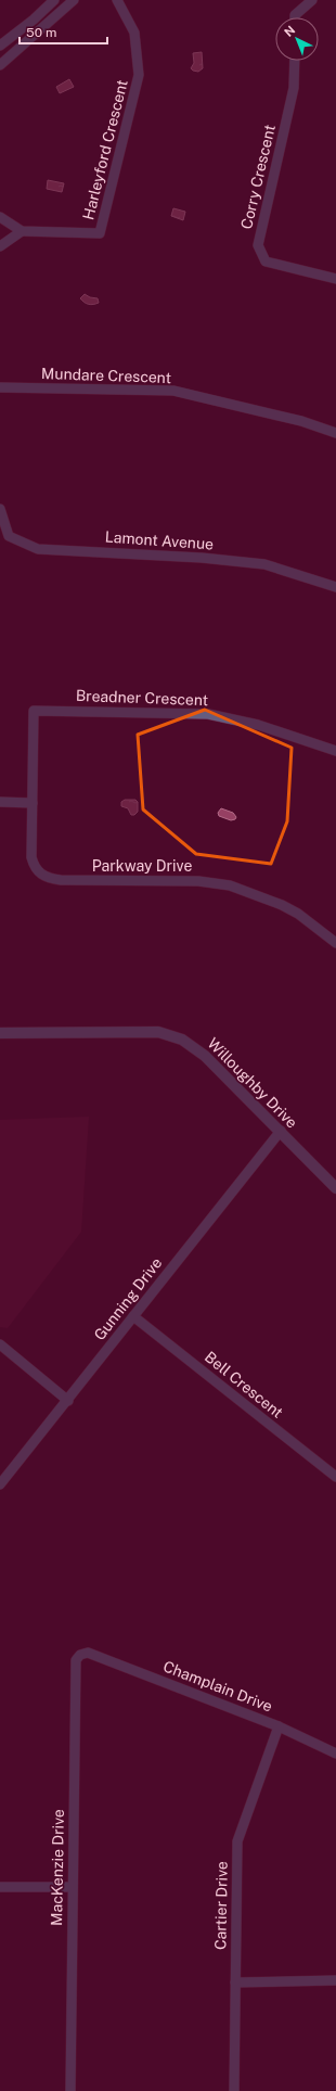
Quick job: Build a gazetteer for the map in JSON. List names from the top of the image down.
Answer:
{
  "streets": {
    "street": [
      "Harleyford Crescent",
      "Corry Crescent",
      "Mundare Crescent",
      "Lamont Avenue",
      "Breadner Crescent",
      "Parkway Drive",
      "Willoughby Drive",
      "Gunning Drive",
      "Bell Crescent",
      "Champlain Drive",
      "MacKenzie Drive",
      "Cartier Drive"
    ]
  },
  "crossings": [
    ["Breadner Crescent", "Parkway Drive"],
    ["Willoughby Drive", "Gunning Drive"],
    ["Gunning Drive", "Bell Crescent"],
    ["Champlain Drive", "MacKenzie Drive"],
    ["Champlain Drive", "Cartier Drive"]
  ],
  "scale_bar": "50 m",
  "north": "top left"
}
